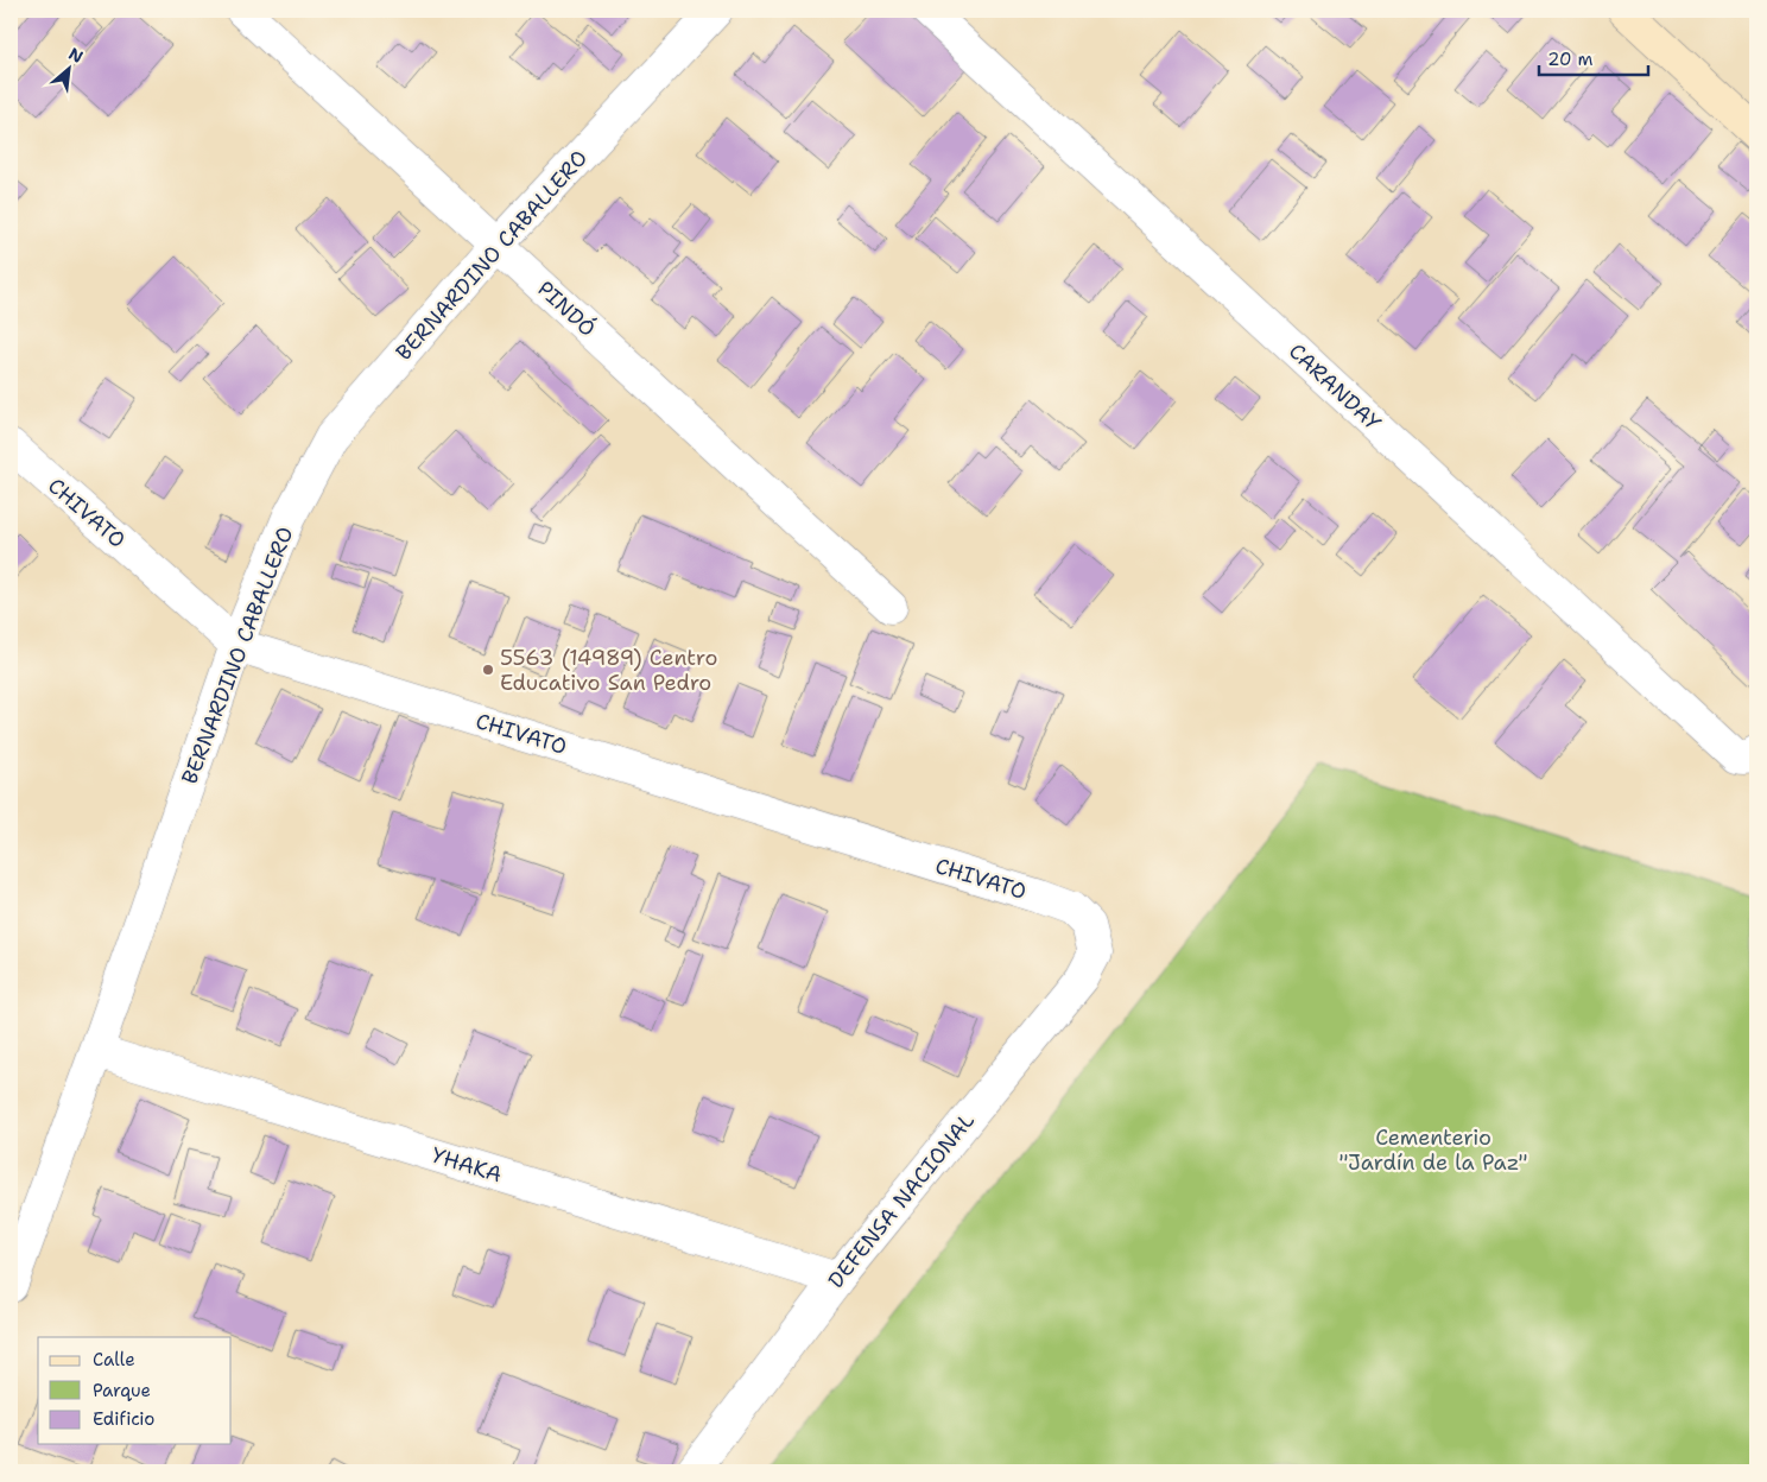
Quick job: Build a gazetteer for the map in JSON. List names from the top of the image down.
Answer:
{
  "streets": {
    "street": [
      "BERNARDINO CABALLERO",
      "PINDÓ",
      "CARANDAY",
      "CHIVATO",
      "YHAKA",
      "DEFENSA NACIONAL"
    ]
  },
  "crossings": [
    ["BERNARDINO CABALLERO", "PINDÓ"],
    ["BERNARDINO CABALLERO", "CHIVATO"],
    ["BERNARDINO CABALLERO", "YHAKA"],
    ["CHIVATO", "DEFENSA NACIONAL"],
    ["YHAKA", "DEFENSA NACIONAL"]
  ],
  "parks": ["Cementerio \"Jardín de la Paz\""],
  "places": ["5563 (14989) Centro Educativo San Pedro"],
  "legend": ["Calle", "Parque", "Edificio"],
  "scale_bar": "20 m",
  "north": "top right"
}
